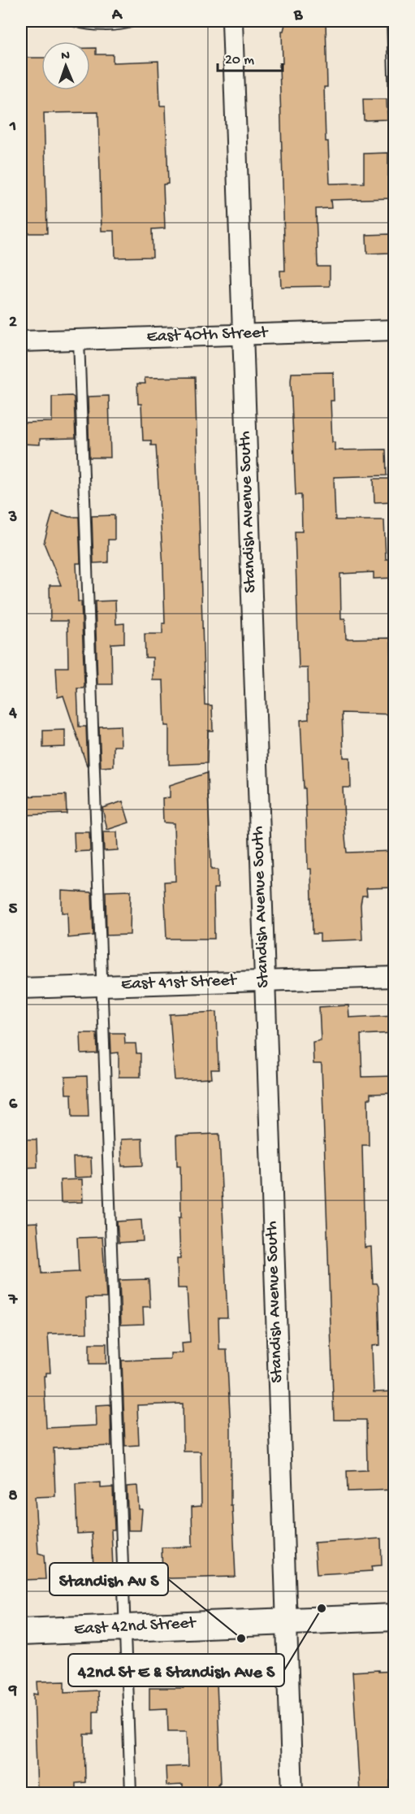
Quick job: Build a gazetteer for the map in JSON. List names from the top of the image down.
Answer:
{
  "streets": {
    "street": [
      "East 40th Street",
      "Standish Avenue South",
      "East 41st Street",
      "East 42nd Street"
    ]
  },
  "crossings": [
    ["East 40th Street", "Standish Avenue South"],
    ["Standish Avenue South", "East 41st Street"],
    ["Standish Avenue South", "East 42nd Street"]
  ],
  "places": ["42nd St E & Standish Ave S", "Standish Av S"],
  "scale_bar": "20 m",
  "north": "top",
  "grid": {
    "columns": ["A", "B"],
    "rows": [
      "1",
      "2",
      "3",
      "4",
      "5",
      "6",
      "7",
      "8",
      "9"
    ]
  }
}
